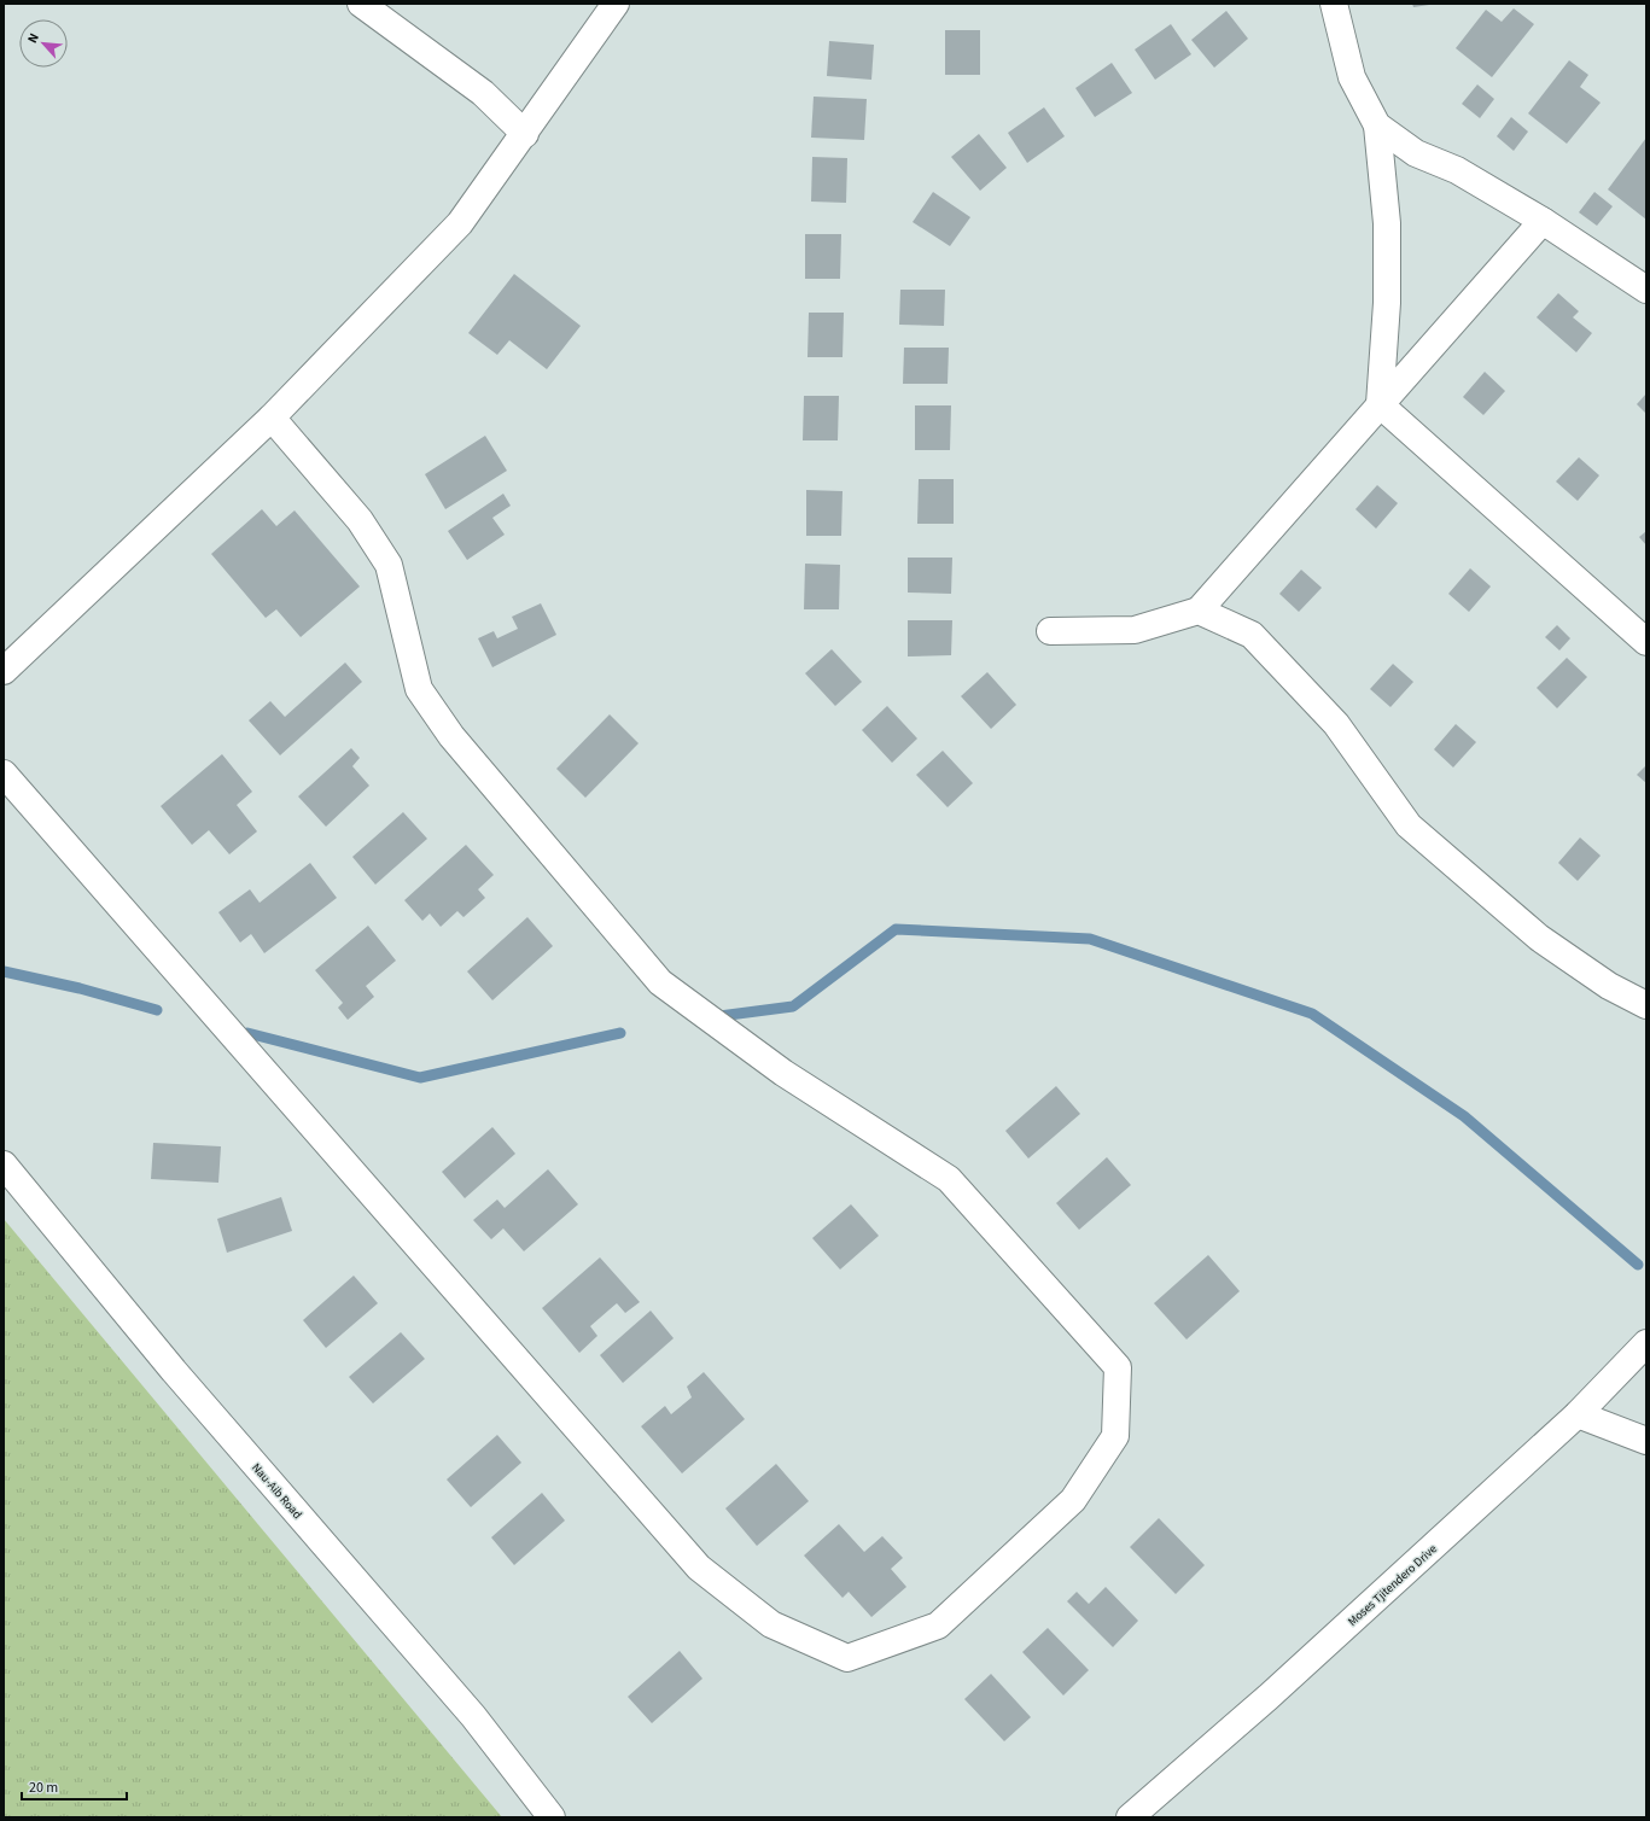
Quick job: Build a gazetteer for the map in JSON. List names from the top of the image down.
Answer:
{
  "streets": {
    "street": ["Nau-Aib Road", "Moses Tjitendero Drive"]
  },
  "scale_bar": "20 m",
  "north": "top left"
}
